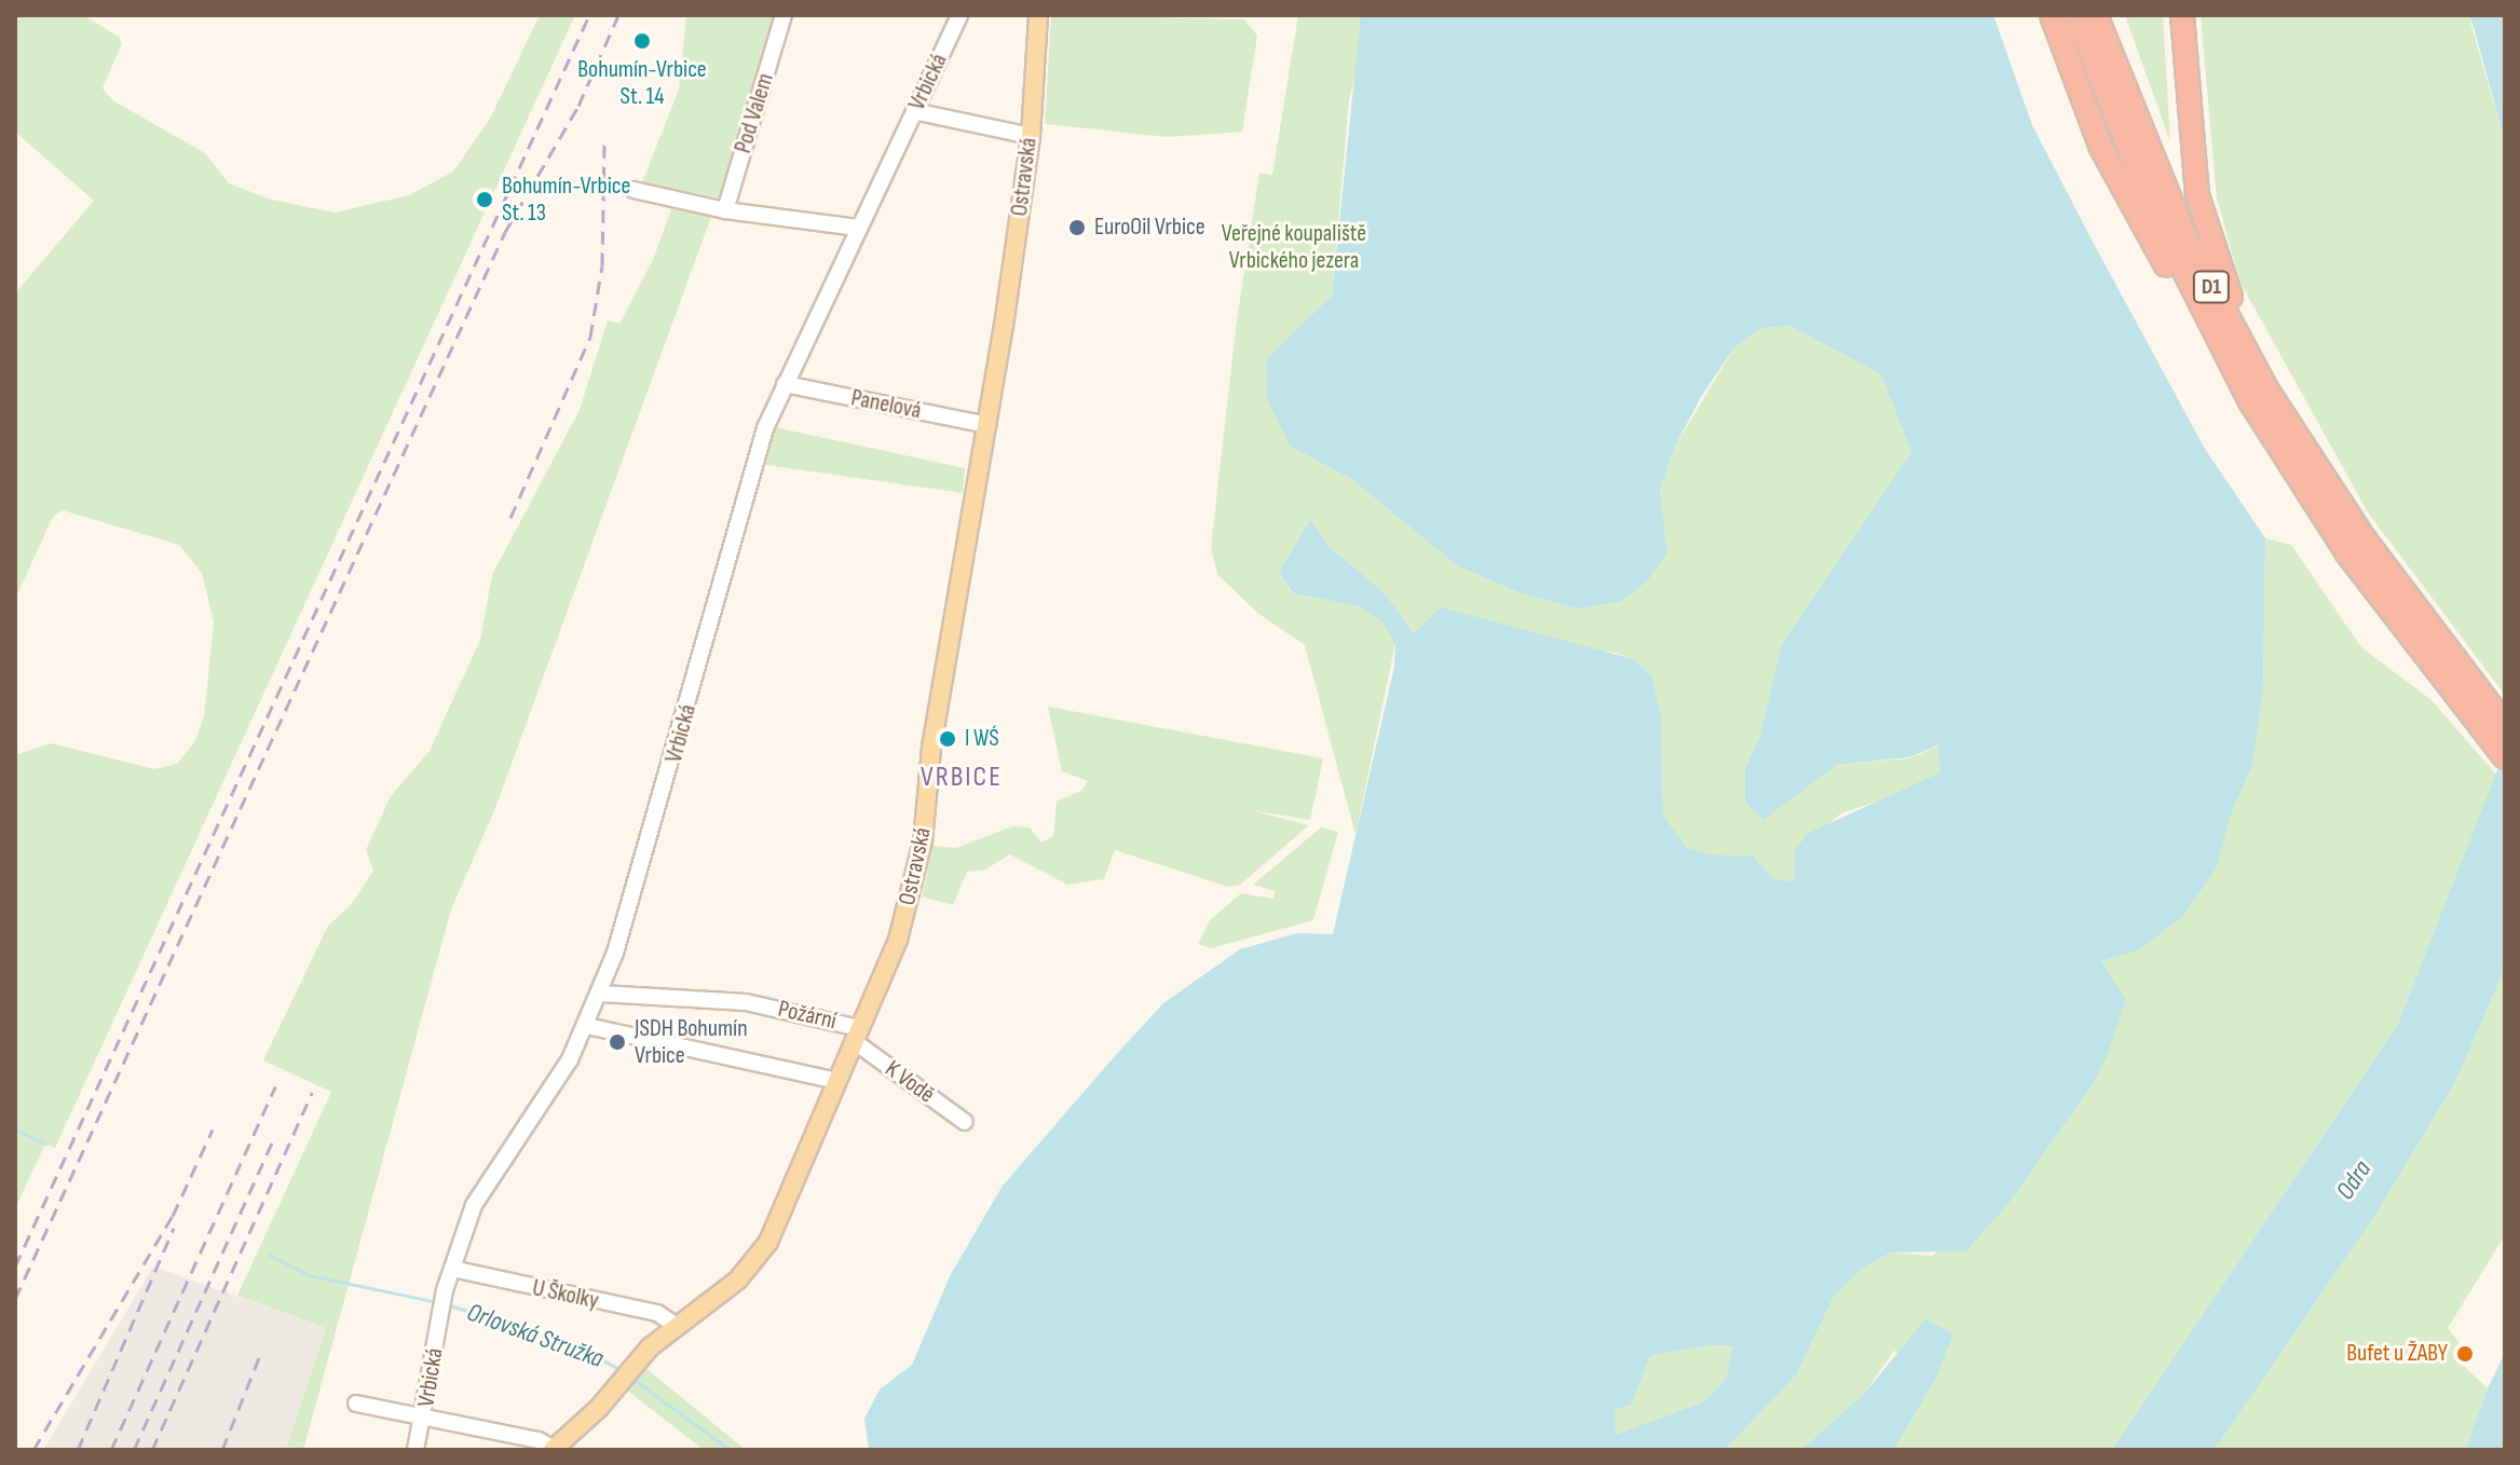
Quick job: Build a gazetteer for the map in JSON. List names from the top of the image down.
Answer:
{
  "streets": {
    "highway": ["D1"],
    "main road": ["Ostravská"],
    "street": [
      "Vrbická",
      "Pod Valem",
      "Panelová",
      "Požární",
      "K Vodě",
      "U Školky"
    ]
  },
  "crossings": [
    ["Vrbická", "Panelová"],
    ["Vrbická", "Požární"],
    ["Vrbická", "U Školky"],
    ["Ostravská", "Panelová"],
    ["Ostravská", "Požární"],
    ["Ostravská", "K Vodě"],
    ["Ostravská", "U Školky"],
    ["Požární", "K Vodě"]
  ],
  "districts": ["VRBICE"],
  "water": ["Odra", "Orlovská Stružka"],
  "parks": ["Veřejné koupaliště Vrbického jezera"],
  "places": [
    "Bohumín-Vrbice St. 14",
    "Bohumín-Vrbice St. 13",
    "EuroOil Vrbice",
    "I WŚ",
    "JSDH Bohumín Vrbice",
    "Bufet u ŽABY"
  ]
}
